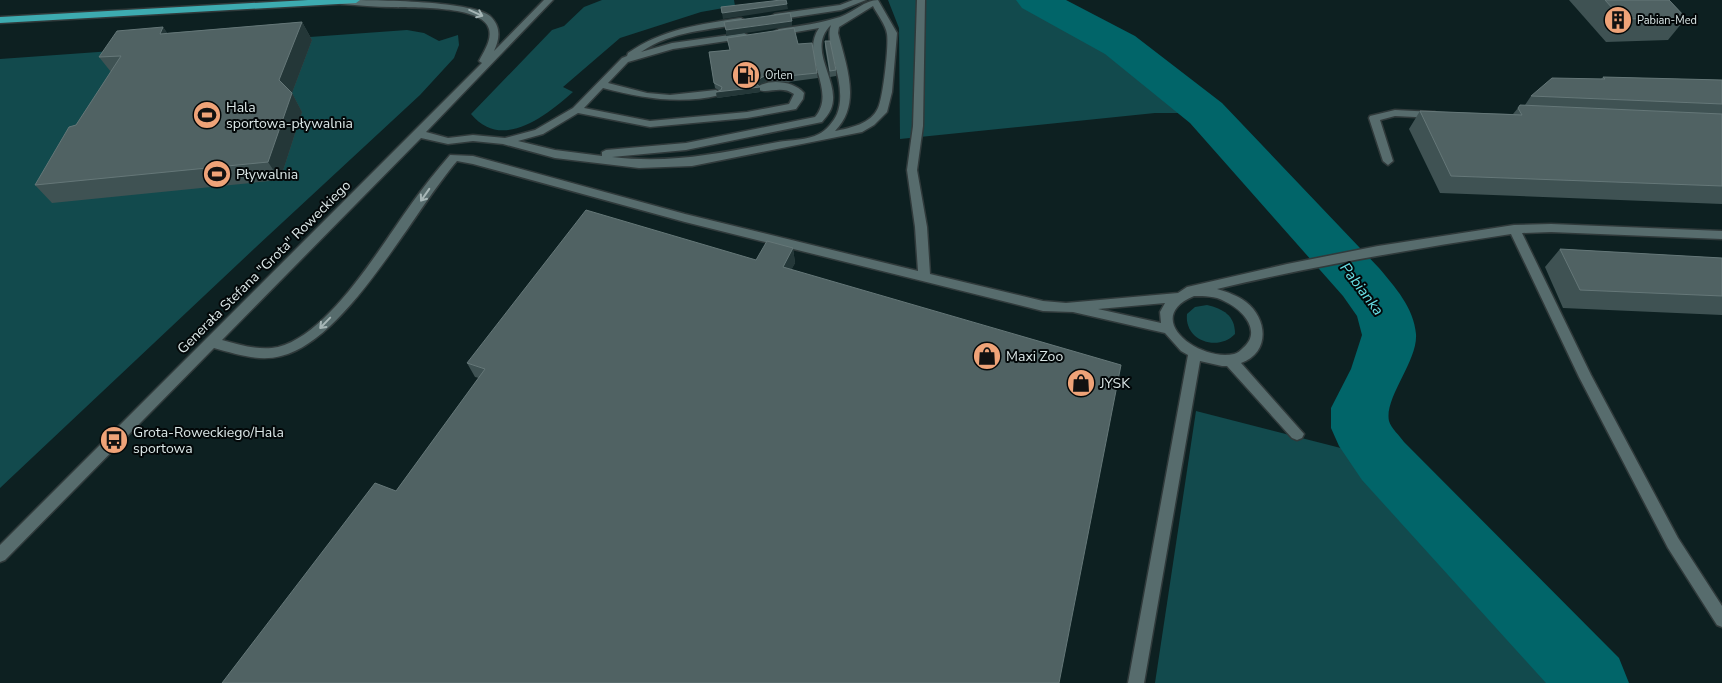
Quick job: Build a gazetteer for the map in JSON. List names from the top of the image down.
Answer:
{
  "streets": {
    "street": ["Generała Stefana \"Grota\" Roweckiego"]
  },
  "water": ["Pabianka"],
  "places": {
    "building": ["Pabian-Med"],
    "fuel station": ["Orlen"],
    "sports": ["Hala sportowa-pływalnia", "Pływalnia"],
    "shop": ["Maxi Zoo", "JYSK"],
    "bus stop": ["Grota-Roweckiego/Hala sportowa"]
  }
}
